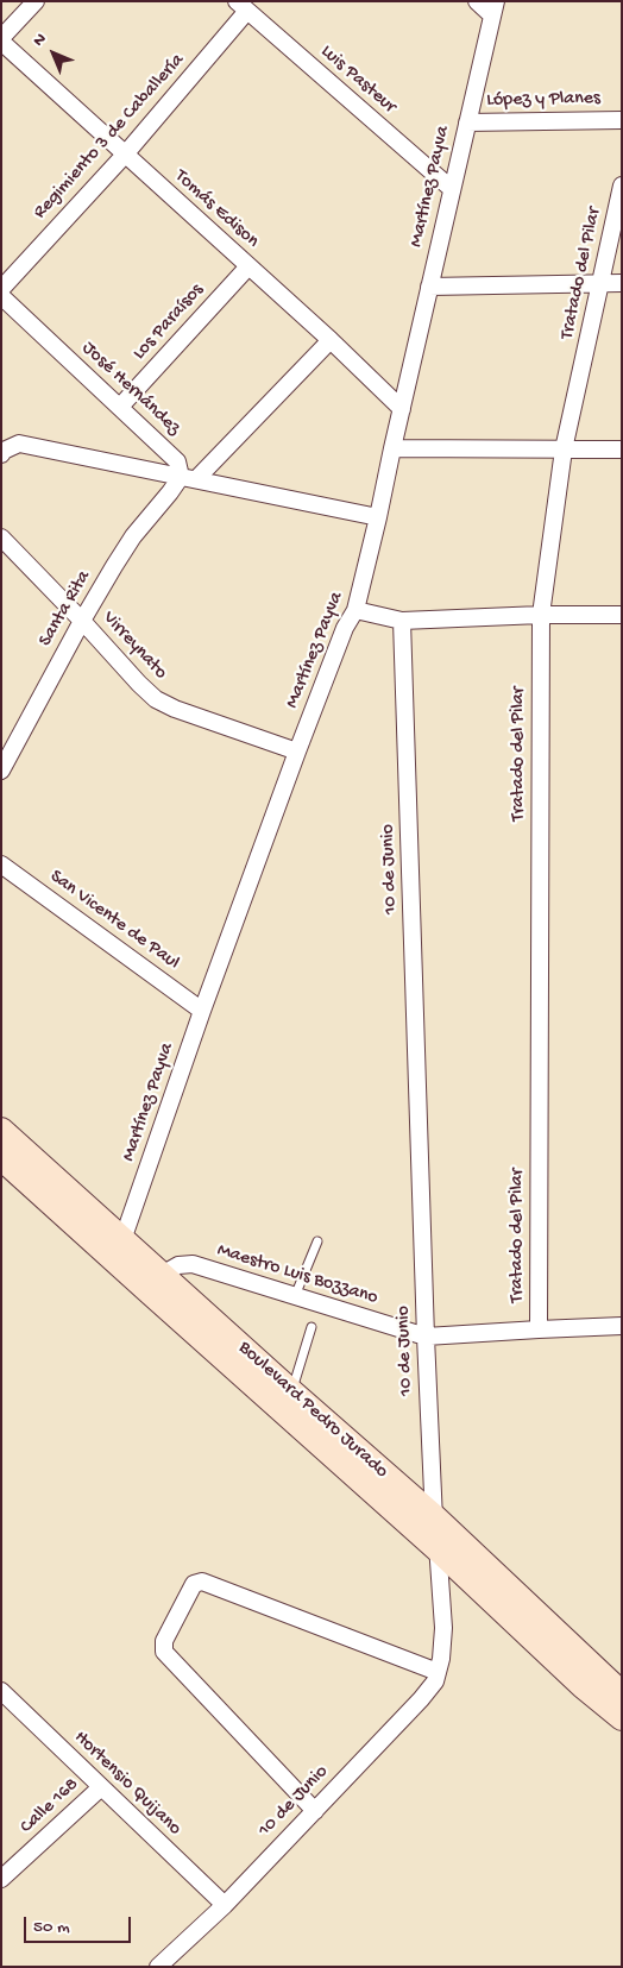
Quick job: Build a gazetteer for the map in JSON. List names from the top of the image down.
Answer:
{
  "streets": {
    "main road": ["Boulevard Pedro Jurado"],
    "street": [
      "Luis Pasteur",
      "López y Planes",
      "Regimiento 3 de Caballería",
      "Martínez Payva",
      "Tomás Edison",
      "Tratado del Pilar",
      "Los Paraísos",
      "José Hernández",
      "Santa Rita",
      "Virreynato",
      "10 de Junio",
      "San Vicente de Paul",
      "Maestro Luis Bozzano",
      "Hortensio Quijano",
      "Calle 168"
    ]
  },
  "crossings": [
    ["Luis Pasteur", "Regimiento 3 de Caballería"],
    ["Luis Pasteur", "Martínez Payva"],
    ["López y Planes", "Martínez Payva"],
    ["Regimiento 3 de Caballería", "Tomás Edison"],
    ["Martínez Payva", "Tomás Edison"],
    ["Martínez Payva", "Virreynato"],
    ["Martínez Payva", "San Vicente de Paul"],
    ["Martínez Payva", "Boulevard Pedro Jurado"],
    ["Tomás Edison", "Los Paraísos"],
    ["Tomás Edison", "Santa Rita"],
    ["Tratado del Pilar", "Maestro Luis Bozzano"],
    ["Los Paraísos", "José Hernández"],
    ["José Hernández", "Santa Rita"],
    ["Santa Rita", "Virreynato"],
    ["10 de Junio", "Maestro Luis Bozzano"],
    ["10 de Junio", "Boulevard Pedro Jurado"],
    ["10 de Junio", "Hortensio Quijano"],
    ["Maestro Luis Bozzano", "Boulevard Pedro Jurado"],
    ["Hortensio Quijano", "Calle 168"]
  ],
  "scale_bar": "50 m",
  "north": "top left"
}
